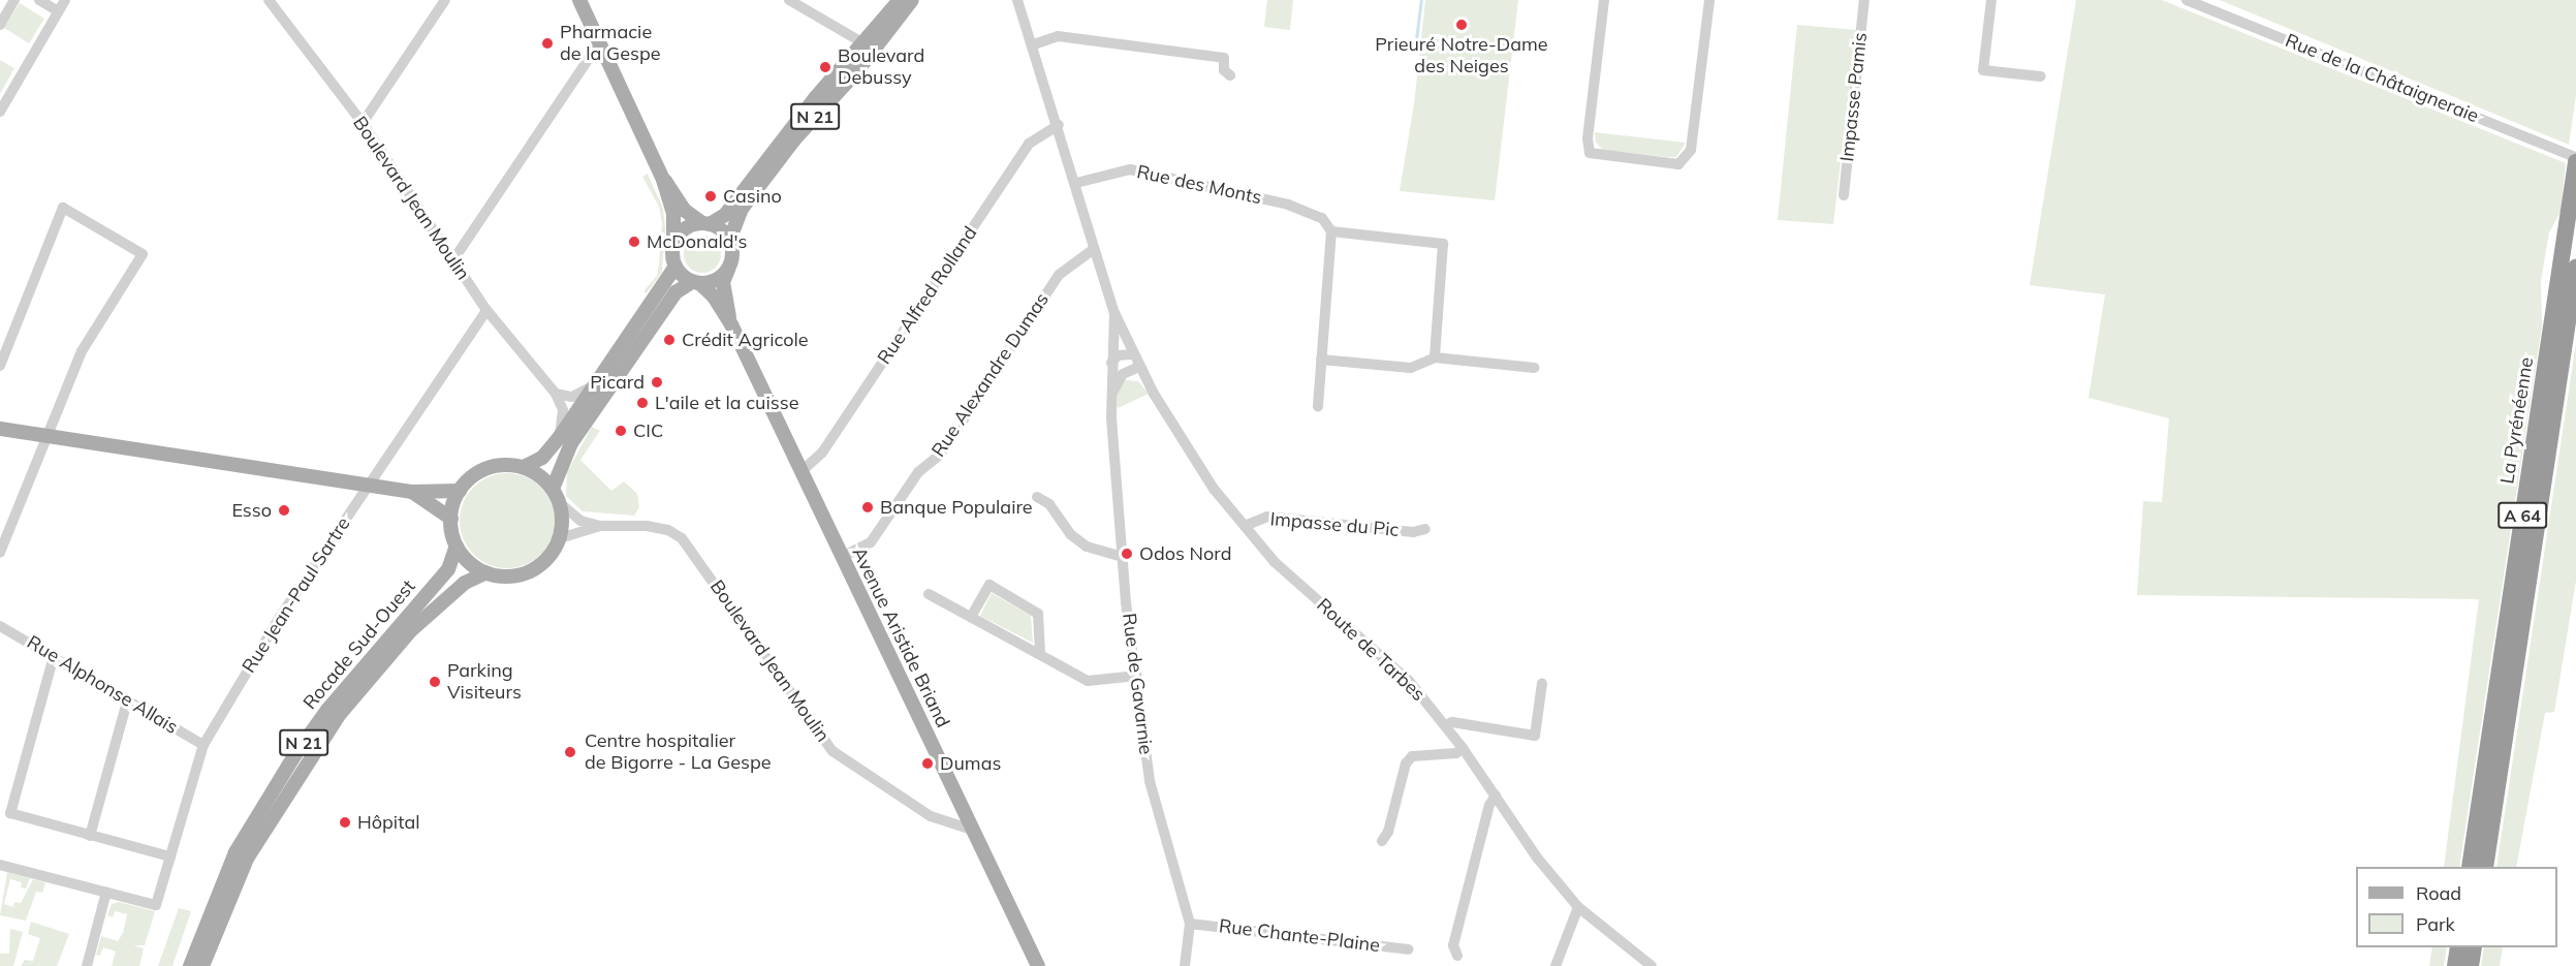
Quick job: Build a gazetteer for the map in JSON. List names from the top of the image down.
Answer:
{
  "streets": {
    "highway": ["La Pyrénéenne", "A 64"],
    "main road": ["N 21", "Avenue Aristide Briand", "Rocade Sud-Ouest"],
    "street": [
      "Rue de la Châtaigneraie",
      "Impasse Pamis",
      "Rue des Monts",
      "Boulevard Jean Moulin",
      "Rue Alfred Rolland",
      "Rue Alexandre Dumas",
      "Impasse du Pic",
      "Rue Jean-Paul Sartre",
      "Route de Tarbes",
      "Rue de Gavarnie",
      "Rue Alphonse Allais",
      "Rue Chante-Plaine"
    ]
  },
  "crossings": [
    ["N 21", "Avenue Aristide Briand"],
    ["Boulevard Jean Moulin", "Rue Jean-Paul Sartre"],
    ["Boulevard Jean Moulin", "Avenue Aristide Briand"],
    ["Boulevard Jean Moulin", "Rocade Sud-Ouest"],
    ["Rue Alfred Rolland", "Avenue Aristide Briand"],
    ["Rue Alexandre Dumas", "Avenue Aristide Briand"],
    ["Impasse du Pic", "Route de Tarbes"],
    ["Rue Jean-Paul Sartre", "Rue Alphonse Allais"],
    ["Route de Tarbes", "Rue de Gavarnie"],
    ["Rue de Gavarnie", "Rue Chante-Plaine"]
  ],
  "places": [
    "Prieuré Notre-Dame des Neiges",
    "Pharmacie de la Gespe",
    "Boulevard Debussy",
    "Casino",
    "McDonald's",
    "Crédit Agricole",
    "Picard",
    "L'aile et la cuisse",
    "CIC",
    "Banque Populaire",
    "Esso",
    "Odos Nord",
    "Parking Visiteurs",
    "Centre hospitalier de Bigorre - La Gespe",
    "Dumas",
    "Hôpital"
  ],
  "legend": ["Road", "Park"]
}
